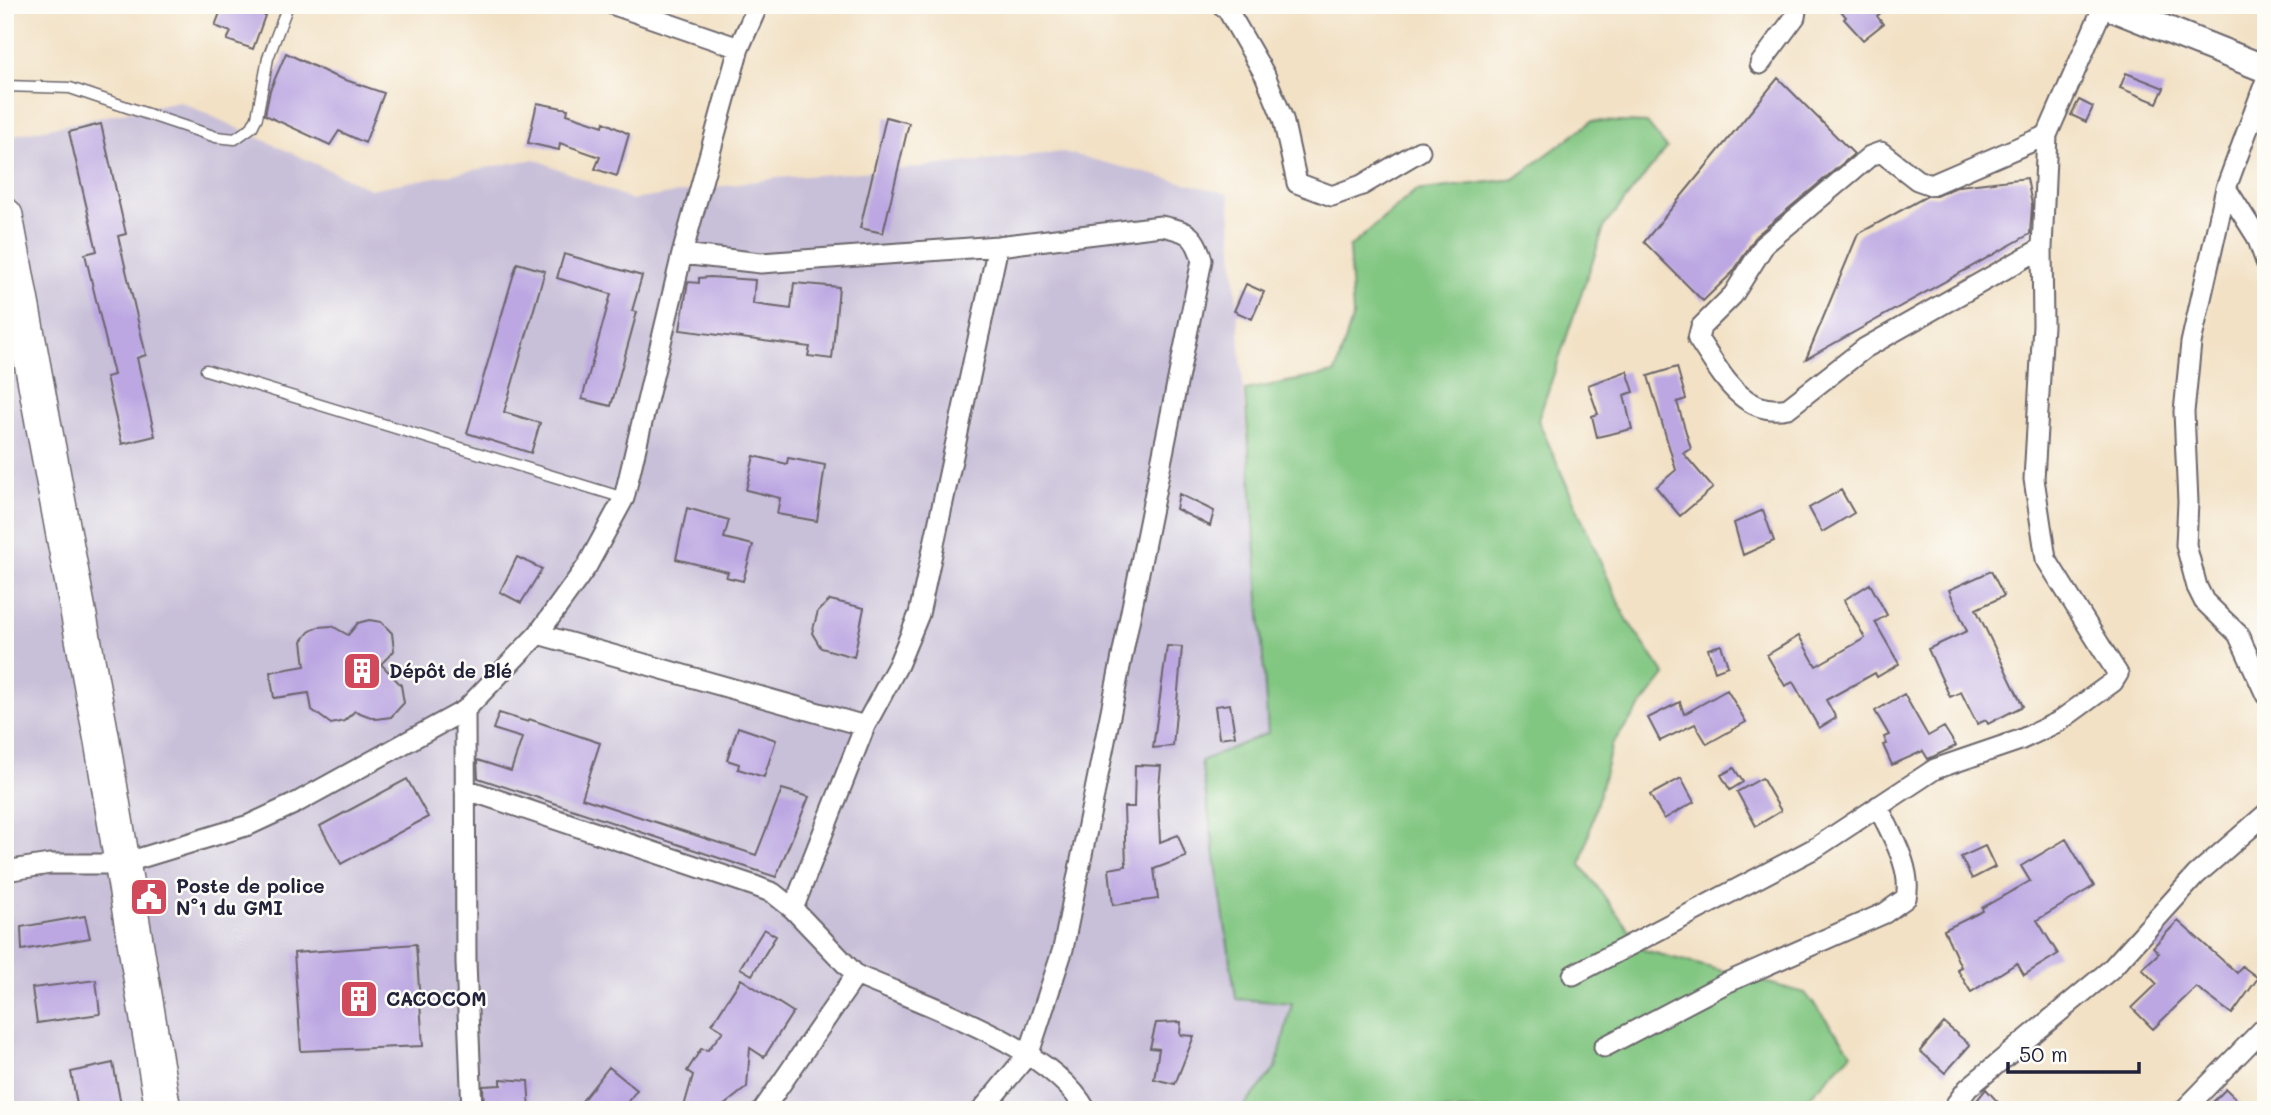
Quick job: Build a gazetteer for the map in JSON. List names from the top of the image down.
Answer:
{
  "places": {
    "building": ["Dépôt de Blé", "CACOCOM"],
    "public building": ["Poste de police N°1 du GMI"]
  },
  "scale_bar": "50 m"
}
